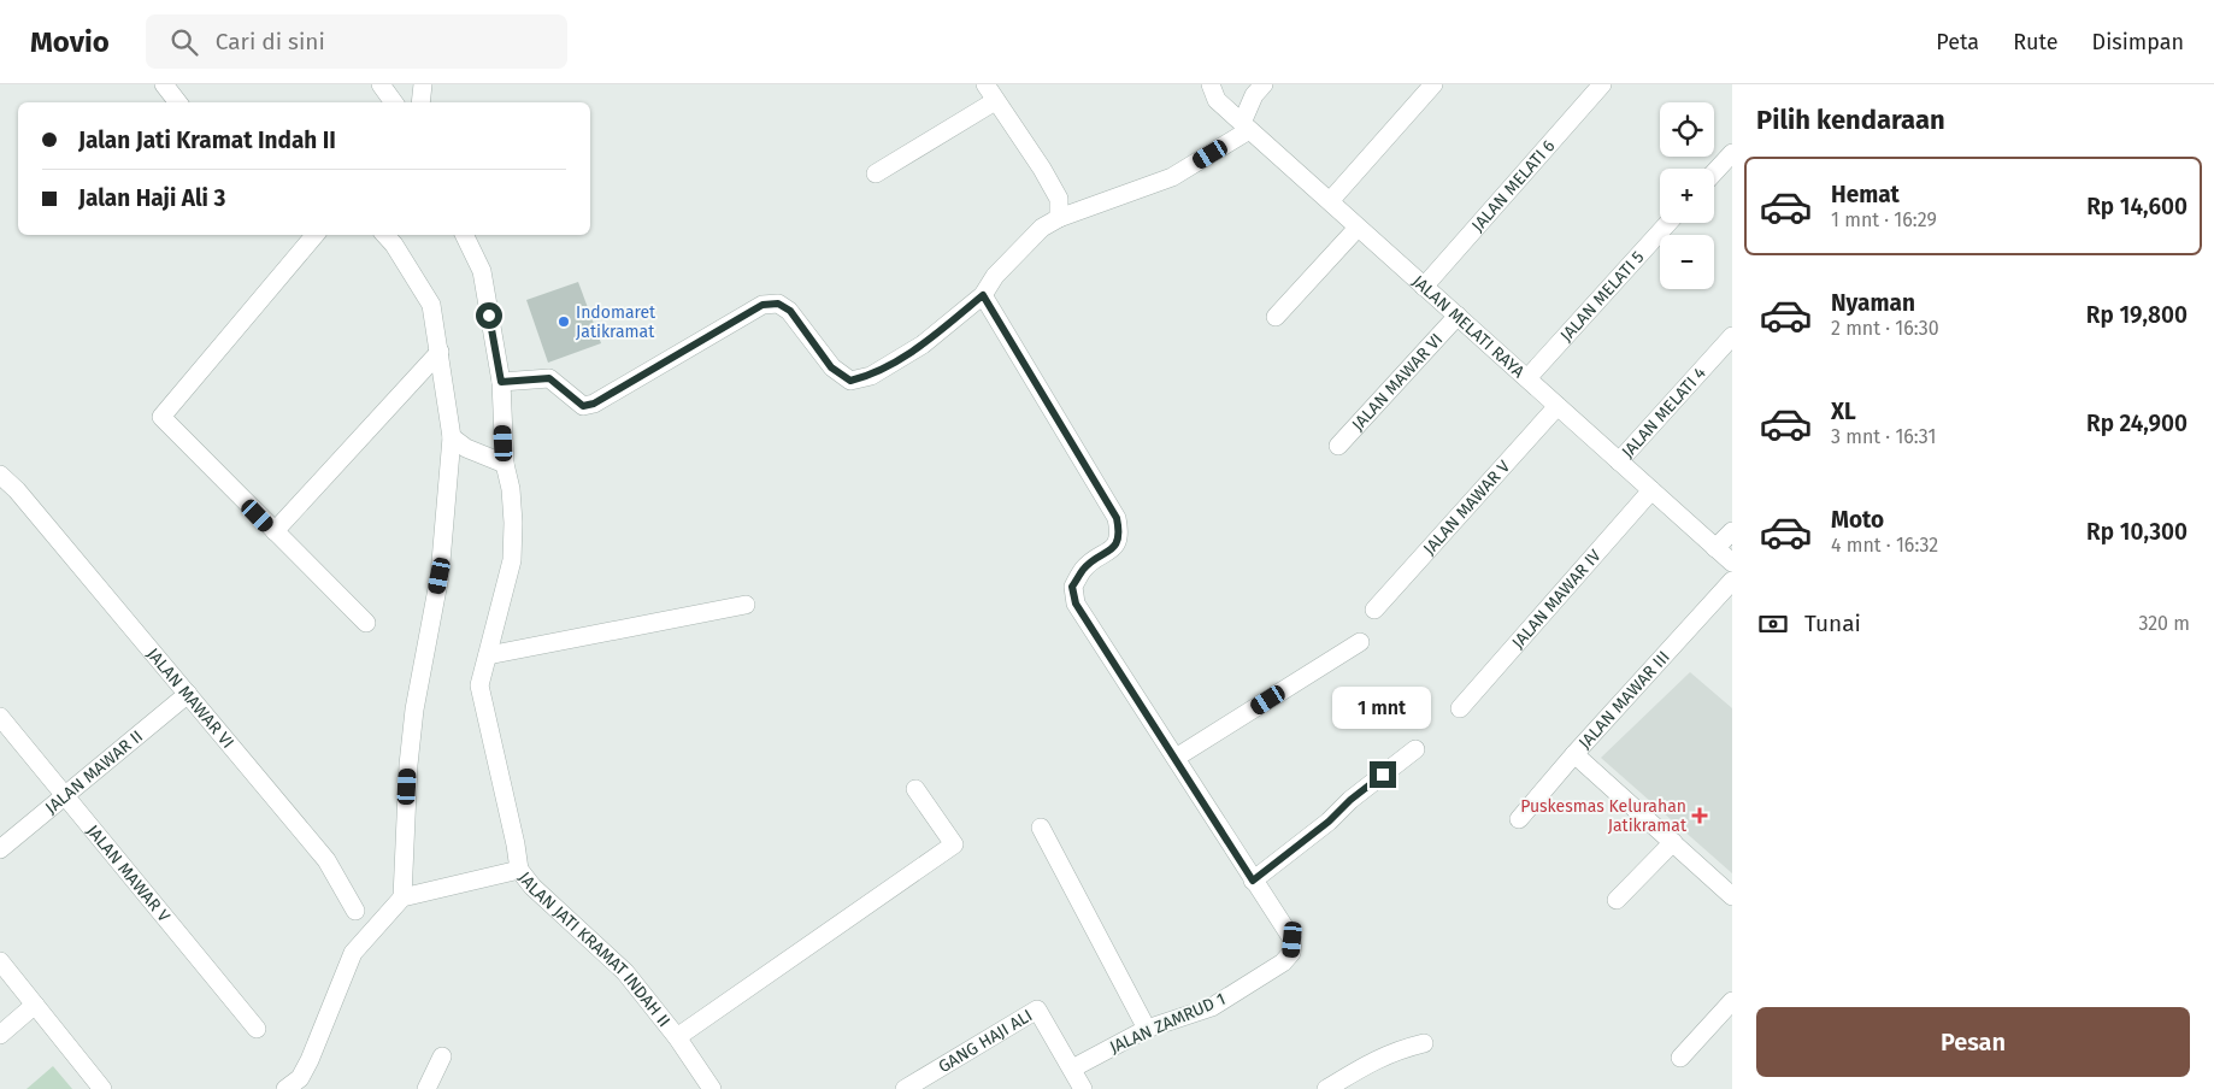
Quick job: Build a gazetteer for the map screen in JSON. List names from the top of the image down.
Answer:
{
  "streets": {
    "street": [
      "JALAN MELATI 6",
      "JALAN MELATI 5",
      "JALAN MELATI RAYA",
      "JALAN MAWAR VI",
      "JALAN MELATI 4",
      "JALAN MAWAR V",
      "JALAN MAWAR IV",
      "JALAN MAWAR III",
      "JALAN MAWAR II",
      "JALAN JATI KRAMAT INDAH II",
      "JALAN ZAMRUD 1",
      "GANG HAJI ALI"
    ]
  },
  "crossings": [
    ["JALAN MELATI 6", "JALAN MELATI RAYA"],
    ["JALAN MELATI 5", "JALAN MELATI RAYA"],
    ["JALAN MELATI RAYA", "JALAN MAWAR VI"],
    ["JALAN MELATI RAYA", "JALAN MELATI 4"],
    ["JALAN MELATI RAYA", "JALAN MAWAR V"],
    ["JALAN MELATI RAYA", "JALAN MAWAR IV"],
    ["JALAN MAWAR VI", "JALAN MAWAR II"],
    ["JALAN MAWAR V", "JALAN MAWAR II"],
    ["JALAN ZAMRUD 1", "GANG HAJI ALI"]
  ],
  "places": {
    "other": ["Indomaret Jatikramat"],
    "health": ["Puskesmas Kelurahan Jatikramat"]
  },
  "page": {
    "header": "Movio",
    "search": "Cari di sini",
    "nav": ["Peta", "Rute", "Disimpan"],
    "heading": "Pilih kendaraan",
    "map_buttons": ["+", "−"],
    "banner": ["Jalan Jati Kramat Indah II", "Jalan Haji Ali 3"],
    "list": [
      {
        "name": "Hemat",
        "note": "1 mnt · 16:29",
        "value": "Rp 14,600"
      },
      {
        "name": "Nyaman",
        "note": "2 mnt · 16:30",
        "value": "Rp 19,800"
      },
      {
        "name": "XL",
        "note": "3 mnt · 16:31",
        "value": "Rp 24,900"
      },
      {
        "name": "Moto",
        "note": "4 mnt · 16:32",
        "value": "Rp 10,300"
      }
    ],
    "pay": ["Tunai", "320 m"],
    "bubble": "1 mnt",
    "buttons": "Pesan"
  }
}
